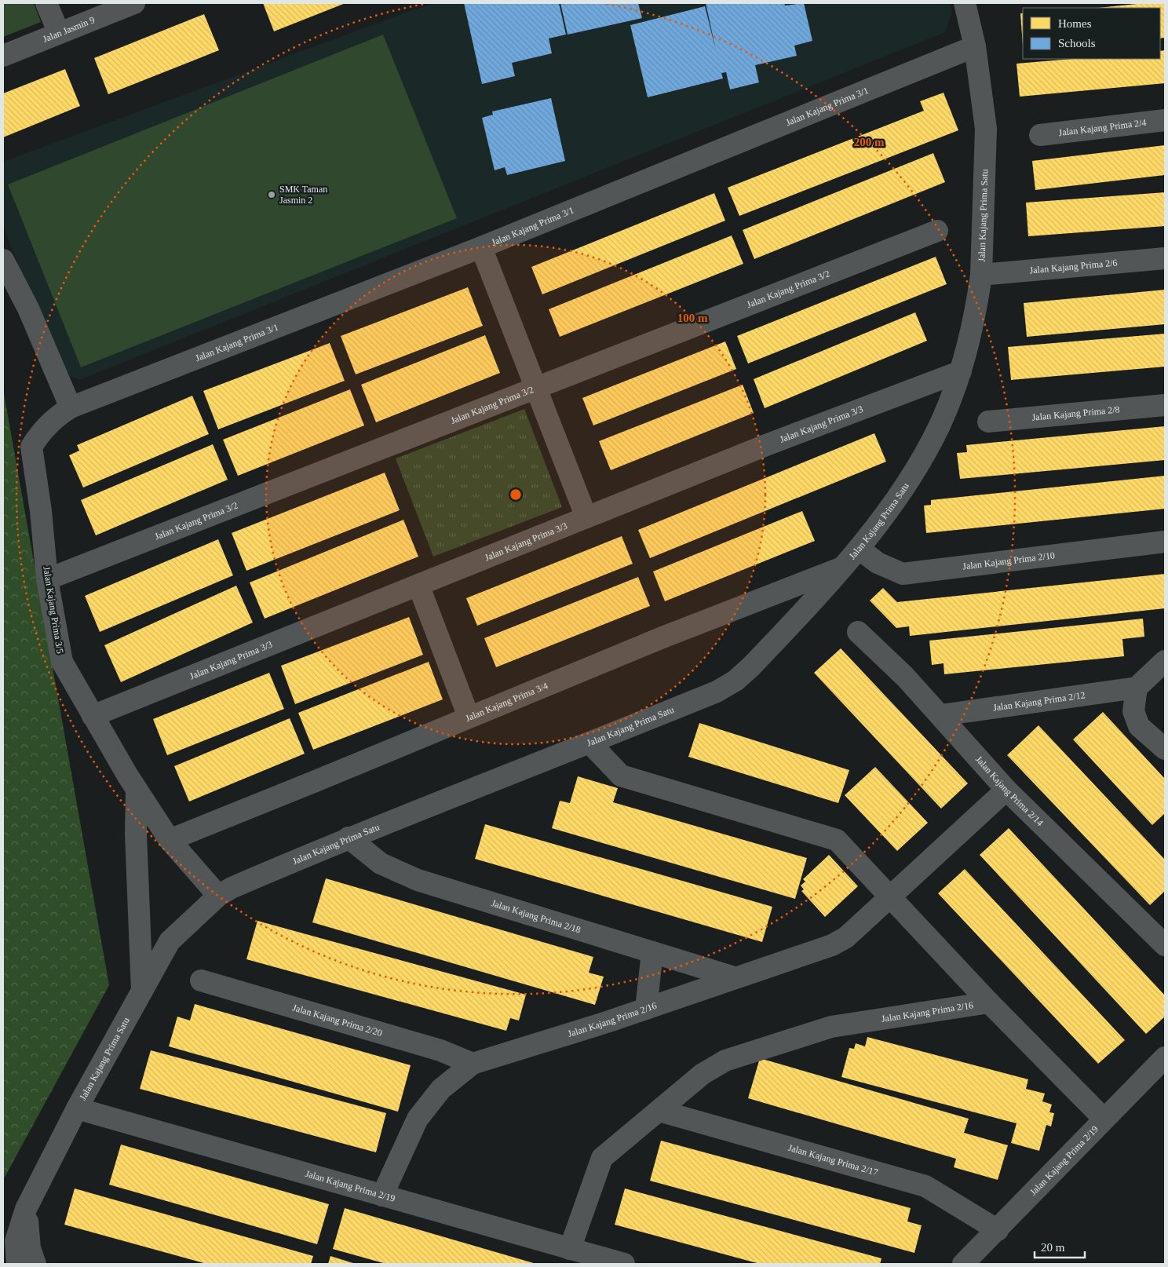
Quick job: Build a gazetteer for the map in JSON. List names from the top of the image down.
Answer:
{
  "streets": {
    "street": [
      "Jalan Jasmin 9",
      "Jalan Kajang Prima 3/1",
      "Jalan Kajang Prima 2/4",
      "Jalan Kajang Prima Satu",
      "Jalan Kajang Prima 2/6",
      "Jalan Kajang Prima 3/2",
      "Jalan Kajang Prima 2/8",
      "Jalan Kajang Prima 3/3",
      "Jalan Kajang Prima 2/10",
      "Jalan Kajang Prima 3/5",
      "Jalan Kajang Prima 3/4",
      "Jalan Kajang Prima 2/12",
      "Jalan Kajang Prima 2/14",
      "Jalan Kajang Prima 2/18",
      "Jalan Kajang Prima 2/16",
      "Jalan Kajang Prima 2/20",
      "Jalan Kajang Prima 2/17",
      "Jalan Kajang Prima 2/19"
    ]
  },
  "crossings": [
    ["Jalan Kajang Prima 3/1", "Jalan Kajang Prima Satu"],
    ["Jalan Kajang Prima 3/1", "Jalan Kajang Prima 3/5"],
    ["Jalan Kajang Prima Satu", "Jalan Kajang Prima 2/6"],
    ["Jalan Kajang Prima Satu", "Jalan Kajang Prima 3/3"],
    ["Jalan Kajang Prima Satu", "Jalan Kajang Prima 2/10"],
    ["Jalan Kajang Prima Satu", "Jalan Kajang Prima 3/5"],
    ["Jalan Kajang Prima Satu", "Jalan Kajang Prima 3/4"],
    ["Jalan Kajang Prima Satu", "Jalan Kajang Prima 2/18"],
    ["Jalan Kajang Prima Satu", "Jalan Kajang Prima 2/16"],
    ["Jalan Kajang Prima Satu", "Jalan Kajang Prima 2/19"],
    ["Jalan Kajang Prima 3/2", "Jalan Kajang Prima 3/5"],
    ["Jalan Kajang Prima 3/3", "Jalan Kajang Prima 3/5"],
    ["Jalan Kajang Prima 3/5", "Jalan Kajang Prima 3/4"],
    ["Jalan Kajang Prima 2/12", "Jalan Kajang Prima 2/14"],
    ["Jalan Kajang Prima 2/14", "Jalan Kajang Prima 2/16"],
    ["Jalan Kajang Prima 2/18", "Jalan Kajang Prima 2/16"],
    ["Jalan Kajang Prima 2/16", "Jalan Kajang Prima 2/20"],
    ["Jalan Kajang Prima 2/16", "Jalan Kajang Prima 2/17"],
    ["Jalan Kajang Prima 2/16", "Jalan Kajang Prima 2/19"],
    ["Jalan Kajang Prima 2/17", "Jalan Kajang Prima 2/19"]
  ],
  "places": ["SMK Taman Jasmin 2"],
  "legend": ["Homes", "Schools"],
  "scale_bar": "20 m",
  "rings": ["200 m", "100 m"]
}
